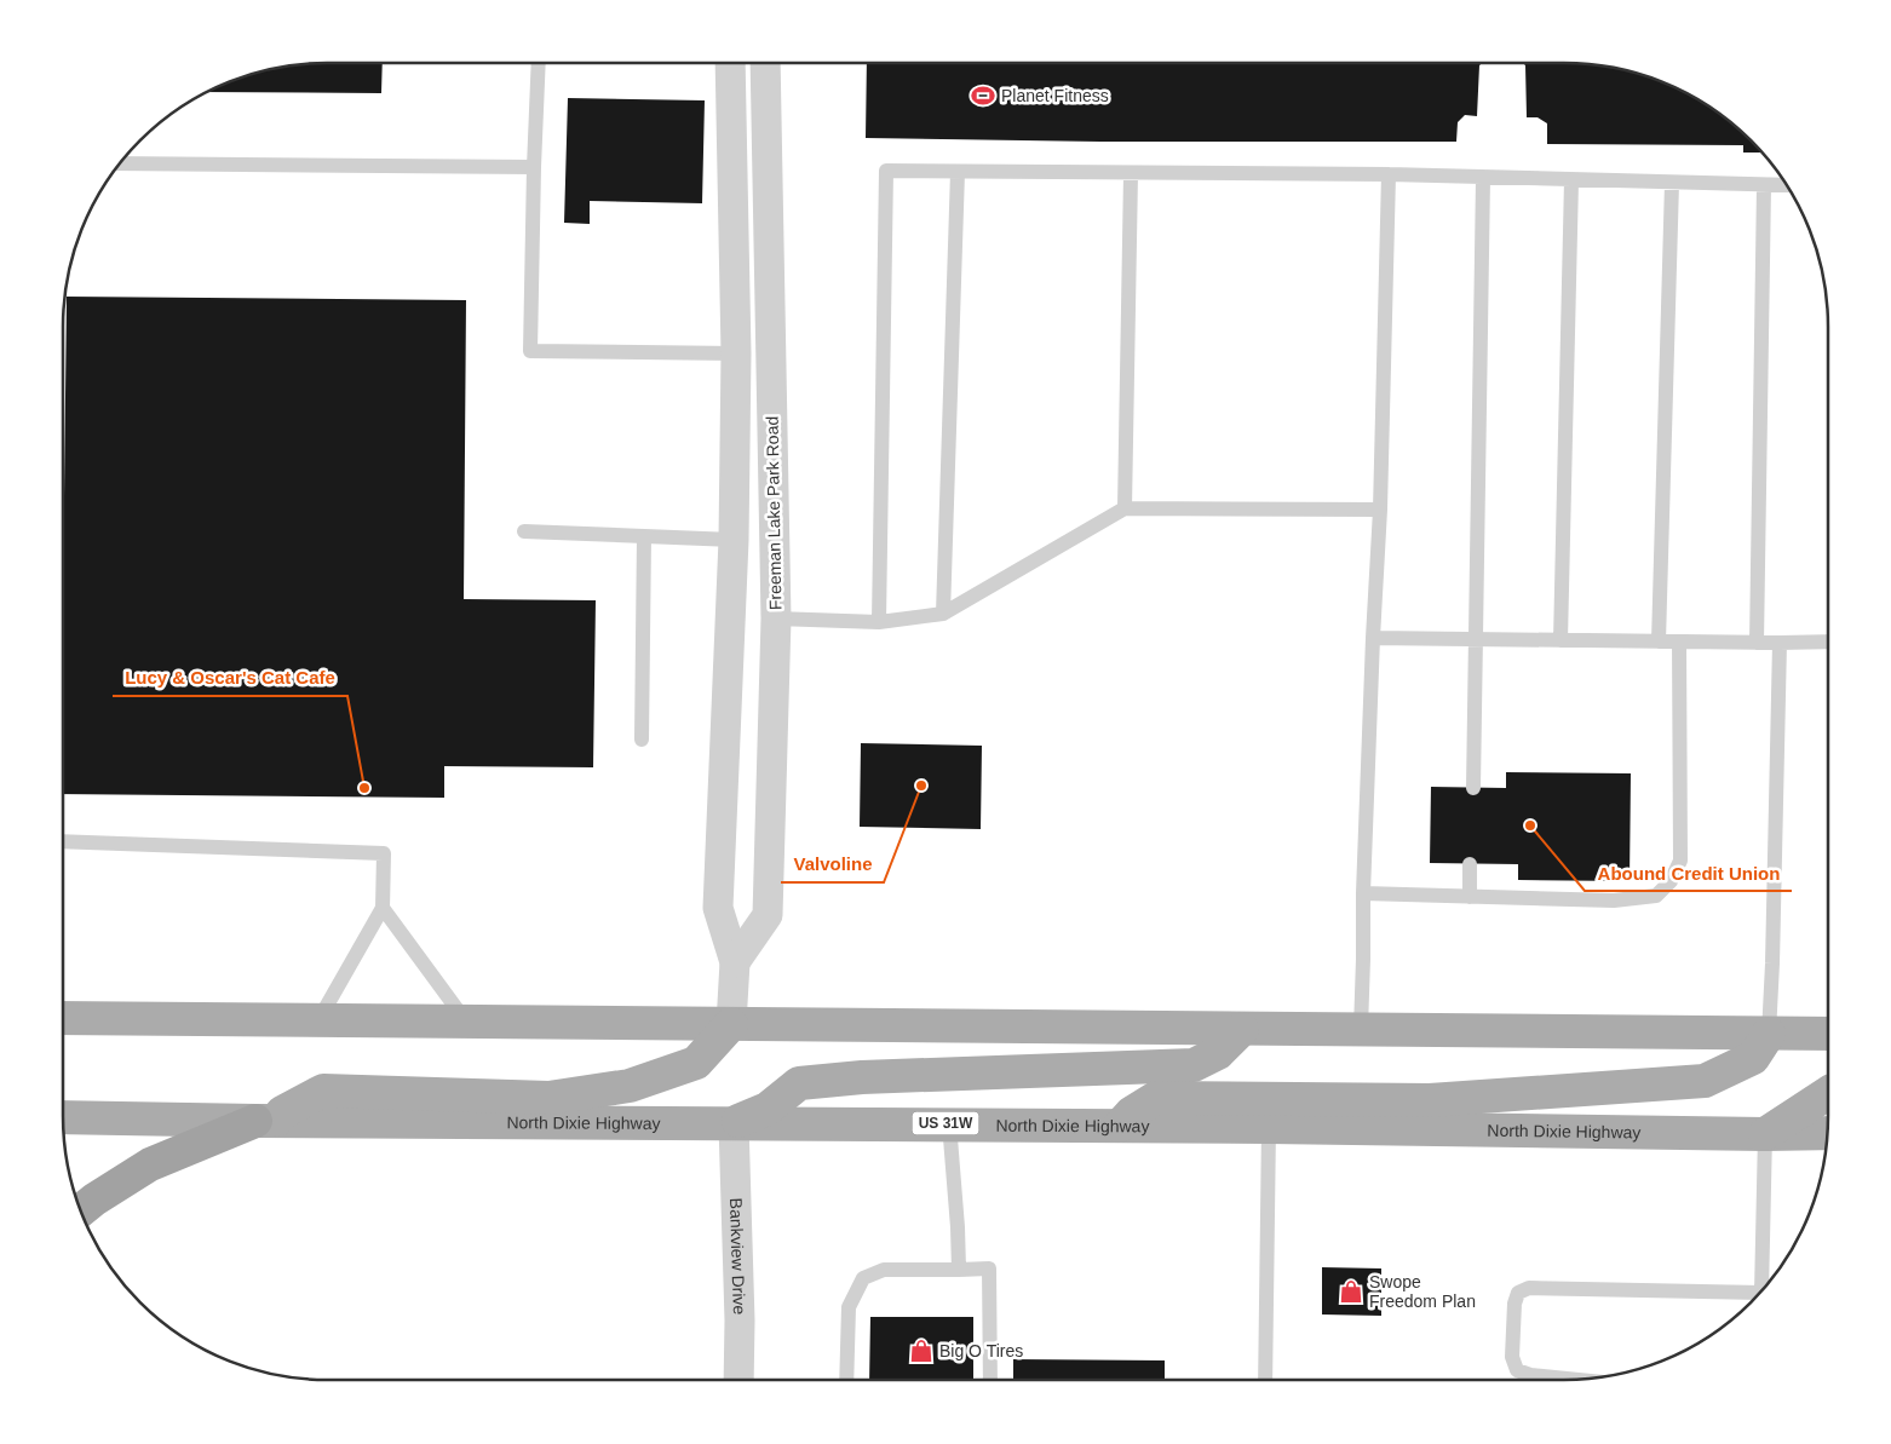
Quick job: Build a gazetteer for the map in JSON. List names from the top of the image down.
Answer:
{
  "streets": {
    "main road": ["North Dixie Highway", "US 31W"],
    "street": ["Freeman Lake Park Road", "Bankview Drive"]
  },
  "crossings": [
    ["North Dixie Highway", "Bankview Drive"]
  ],
  "places": {
    "sports": ["Planet Fitness"],
    "other": ["Valvoline", "Lucy & Oscar's Cat Cafe", "Abound Credit Union"],
    "shop": ["Swope Freedom Plan", "Big O Tires"]
  }
}
